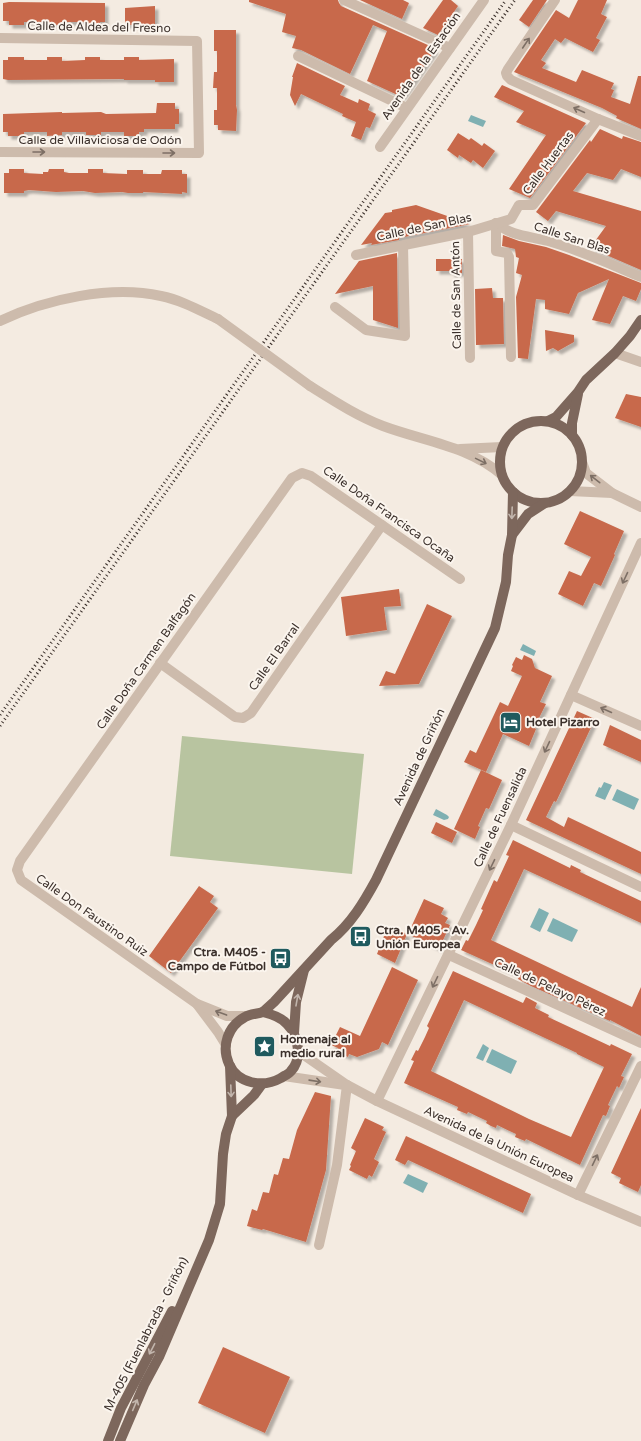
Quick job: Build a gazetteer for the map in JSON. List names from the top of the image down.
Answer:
{
  "streets": {
    "main road": ["Avenida de Griñón", "M-405 (Fuenlabrada - Griñón)"],
    "street": [
      "Calle de Aldea del Fresno",
      "Avenida de la Estación",
      "Calle de Villaviciosa de Odón",
      "Calle Huertas",
      "Calle de San Blas",
      "Calle San Blas",
      "Calle de San Antón",
      "Calle Doña Francisca Ocaña",
      "Calle El Barral",
      "Calle Doña Carmen Balfagón",
      "Calle de Fuensalida",
      "Calle Don Faustino Ruiz",
      "Calle de Pelayo Pérez",
      "Avenida de la Unión Europea"
    ]
  },
  "crossings": [
    ["Calle de Aldea del Fresno", "Calle de Villaviciosa de Odón"],
    ["Calle Huertas", "Calle de San Blas"],
    ["Calle Huertas", "Calle San Blas"],
    ["Calle de San Blas", "Calle San Blas"],
    ["Calle de San Blas", "Calle de San Antón"],
    ["Calle Doña Francisca Ocaña", "Calle El Barral"],
    ["Calle Doña Francisca Ocaña", "Calle Doña Carmen Balfagón"],
    ["Calle El Barral", "Calle Doña Carmen Balfagón"],
    ["Calle Doña Carmen Balfagón", "Calle Don Faustino Ruiz"],
    ["Avenida de Griñón", "Calle Don Faustino Ruiz"],
    ["Avenida de Griñón", "M-405 (Fuenlabrada - Griñón)"],
    ["Calle de Fuensalida", "Calle de Pelayo Pérez"],
    ["Calle de Fuensalida", "Avenida de la Unión Europea"],
    ["Calle Don Faustino Ruiz", "M-405 (Fuenlabrada - Griñón)"]
  ],
  "one_way": ["Calle de Villaviciosa de Odón", "Calle de Fuensalida"],
  "places": {
    "hotel": ["Hotel Pizarro"],
    "bus stop": ["Ctra. M405 - Av. Unión Europea", "Ctra. M405 - Campo de Fútbol"],
    "place": ["Homenaje al medio rural"]
  }
}
